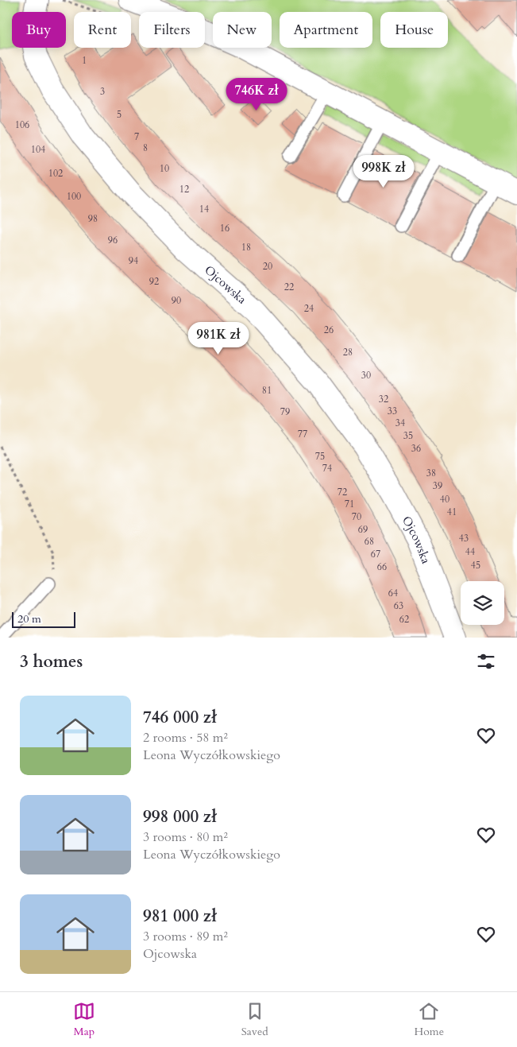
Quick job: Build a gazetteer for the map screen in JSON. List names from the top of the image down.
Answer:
{
  "streets": {
    "street": ["Ojcowska"]
  },
  "house_numbers": [
    "1",
    "3",
    "5",
    "106",
    "7",
    "8",
    "104",
    "10",
    "102",
    "12",
    "100",
    "14",
    "98",
    "16",
    "96",
    "18",
    "94",
    "20",
    "92",
    "22",
    "90",
    "24",
    "26",
    "28",
    "30",
    "81",
    "32",
    "33",
    "79",
    "34",
    "77",
    "35",
    "36",
    "75",
    "74",
    "38",
    "39",
    "72",
    "40",
    "71",
    "41",
    "70",
    "69",
    "43",
    "68",
    "44",
    "67",
    "45",
    "66",
    "64",
    "63",
    "62"
  ],
  "scale_bar": "20 m",
  "page": {
    "chip": [
      "Buy",
      "Rent",
      "Filters",
      "New",
      "Apartment",
      "House"
    ],
    "price": ["746K zł", "998K zł", "981K zł"],
    "scale": "20 m",
    "heading": "3 homes",
    "list": [
      {
        "name": "746 000 zł",
        "note": "2 rooms · 58 m² · Leona Wyczółkowskiego"
      },
      {
        "name": "998 000 zł",
        "note": "3 rooms · 80 m² · Leona Wyczółkowskiego"
      },
      {
        "name": "981 000 zł",
        "note": "3 rooms · 89 m² · Ojcowska"
      }
    ],
    "tabs": ["Map", "Saved", "Home"]
  }
}
